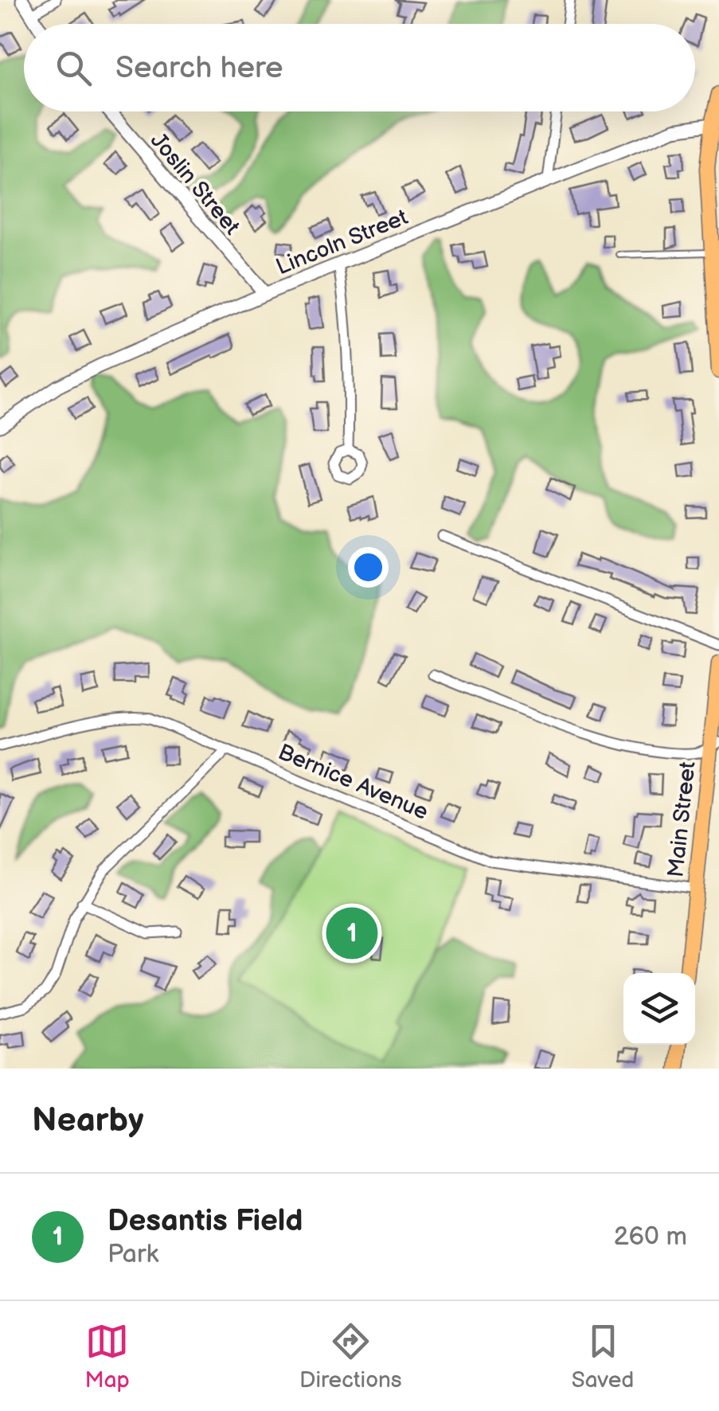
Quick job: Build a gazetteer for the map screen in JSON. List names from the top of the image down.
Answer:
{
  "streets": {
    "main road": ["Main Street"],
    "street": ["Joslin Street", "Lincoln Street", "Bernice Avenue"]
  },
  "crossings": [
    ["Joslin Street", "Lincoln Street"],
    ["Bernice Avenue", "Main Street"]
  ],
  "page": {
    "search": "Search here",
    "pins": "1",
    "heading": "Nearby",
    "list": [
      {
        "mark": "1",
        "name": "Desantis Field",
        "note": "Park",
        "value": "260 m"
      }
    ],
    "nav": ["Map", "Directions", "Saved"]
  }
}
